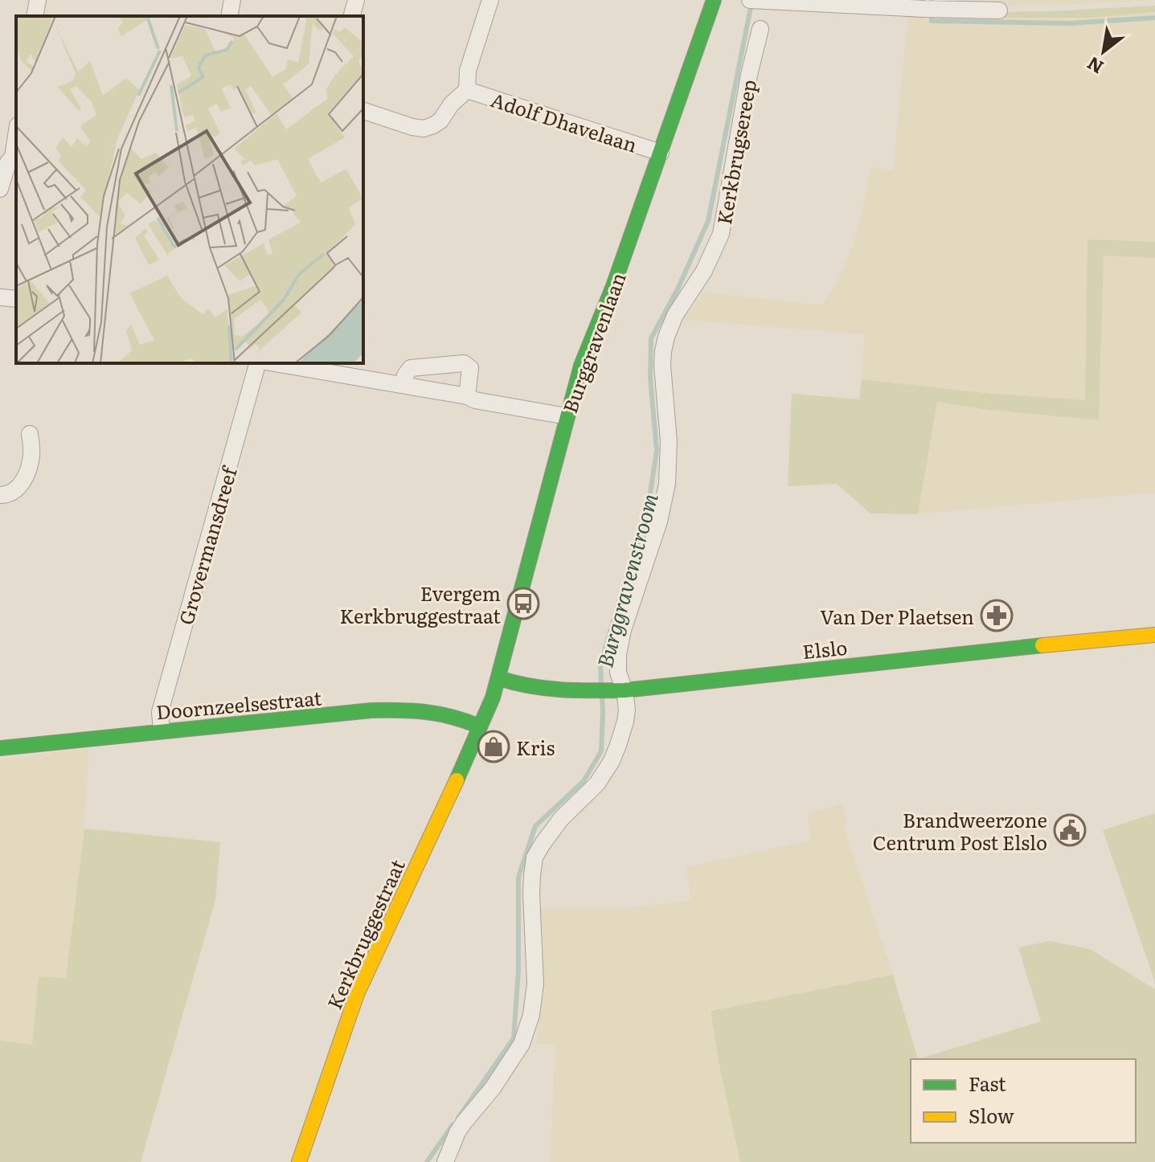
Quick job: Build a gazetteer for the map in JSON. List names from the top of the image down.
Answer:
{
  "streets": {
    "main road": [
      "Burggravenlaan",
      "Elslo",
      "Doornzeelsestraat",
      "Kerkbruggestraat"
    ],
    "street": ["Adolf Dhavelaan", "Kerkbrugsereep", "Grovermansdreef"]
  },
  "crossings": [
    ["Adolf Dhavelaan", "Burggravenlaan"],
    ["Kerkbrugsereep", "Elslo"],
    ["Burggravenlaan", "Elslo"],
    ["Burggravenlaan", "Doornzeelsestraat"],
    ["Burggravenlaan", "Kerkbruggestraat"],
    ["Grovermansdreef", "Doornzeelsestraat"],
    ["Doornzeelsestraat", "Kerkbruggestraat"]
  ],
  "water": ["Burggravenstroom"],
  "places": {
    "bus stop": ["Evergem Kerkbruggestraat"],
    "pharmacy": ["Van Der Plaetsen"],
    "shop": ["Kris"],
    "public building": ["Brandweerzone Centrum Post Elslo"]
  },
  "legend": ["Fast", "Slow"],
  "north": "bottom left"
}
